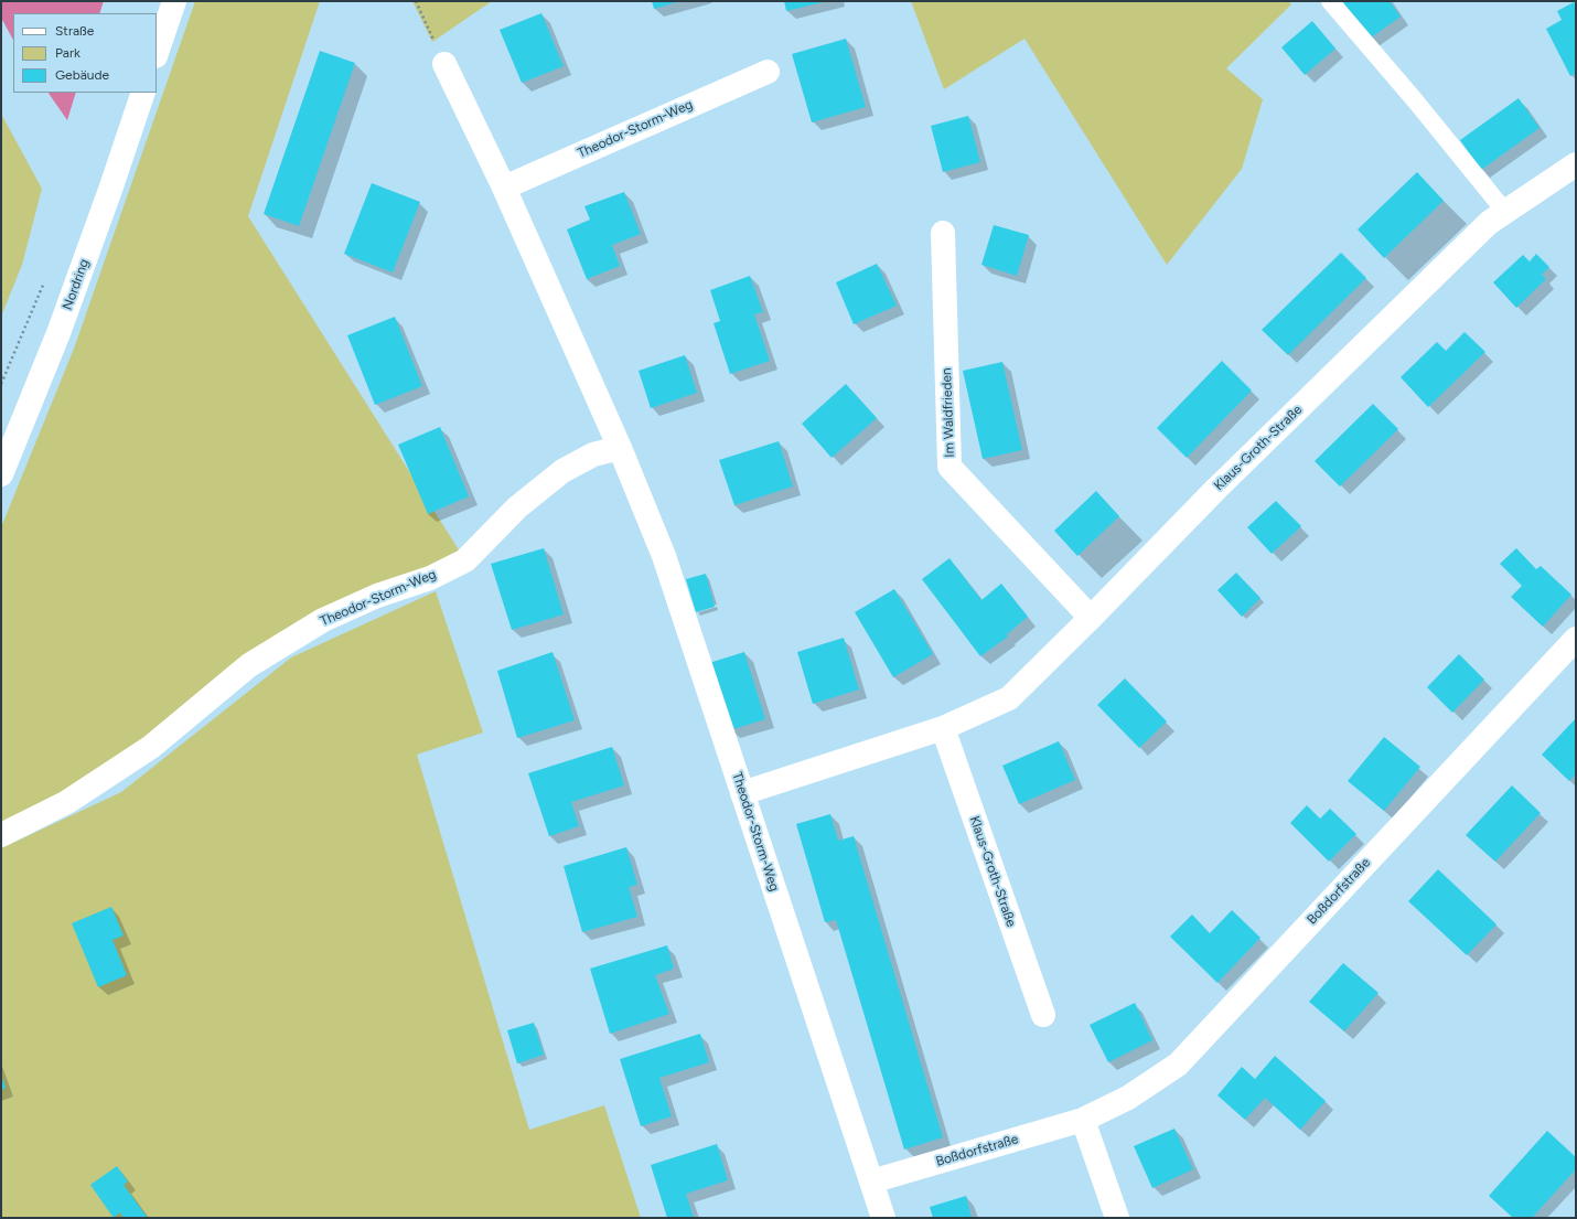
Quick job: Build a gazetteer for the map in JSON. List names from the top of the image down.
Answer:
{
  "streets": {
    "street": [
      "Theodor-Storm-Weg",
      "Nordring",
      "Im Waldfrieden",
      "Klaus-Groth-Straße",
      "Boßdorfstraße"
    ]
  },
  "crossings": [
    ["Theodor-Storm-Weg", "Klaus-Groth-Straße"],
    ["Theodor-Storm-Weg", "Boßdorfstraße"],
    ["Im Waldfrieden", "Klaus-Groth-Straße"]
  ],
  "legend": ["Straße", "Park", "Gebäude"]
}
